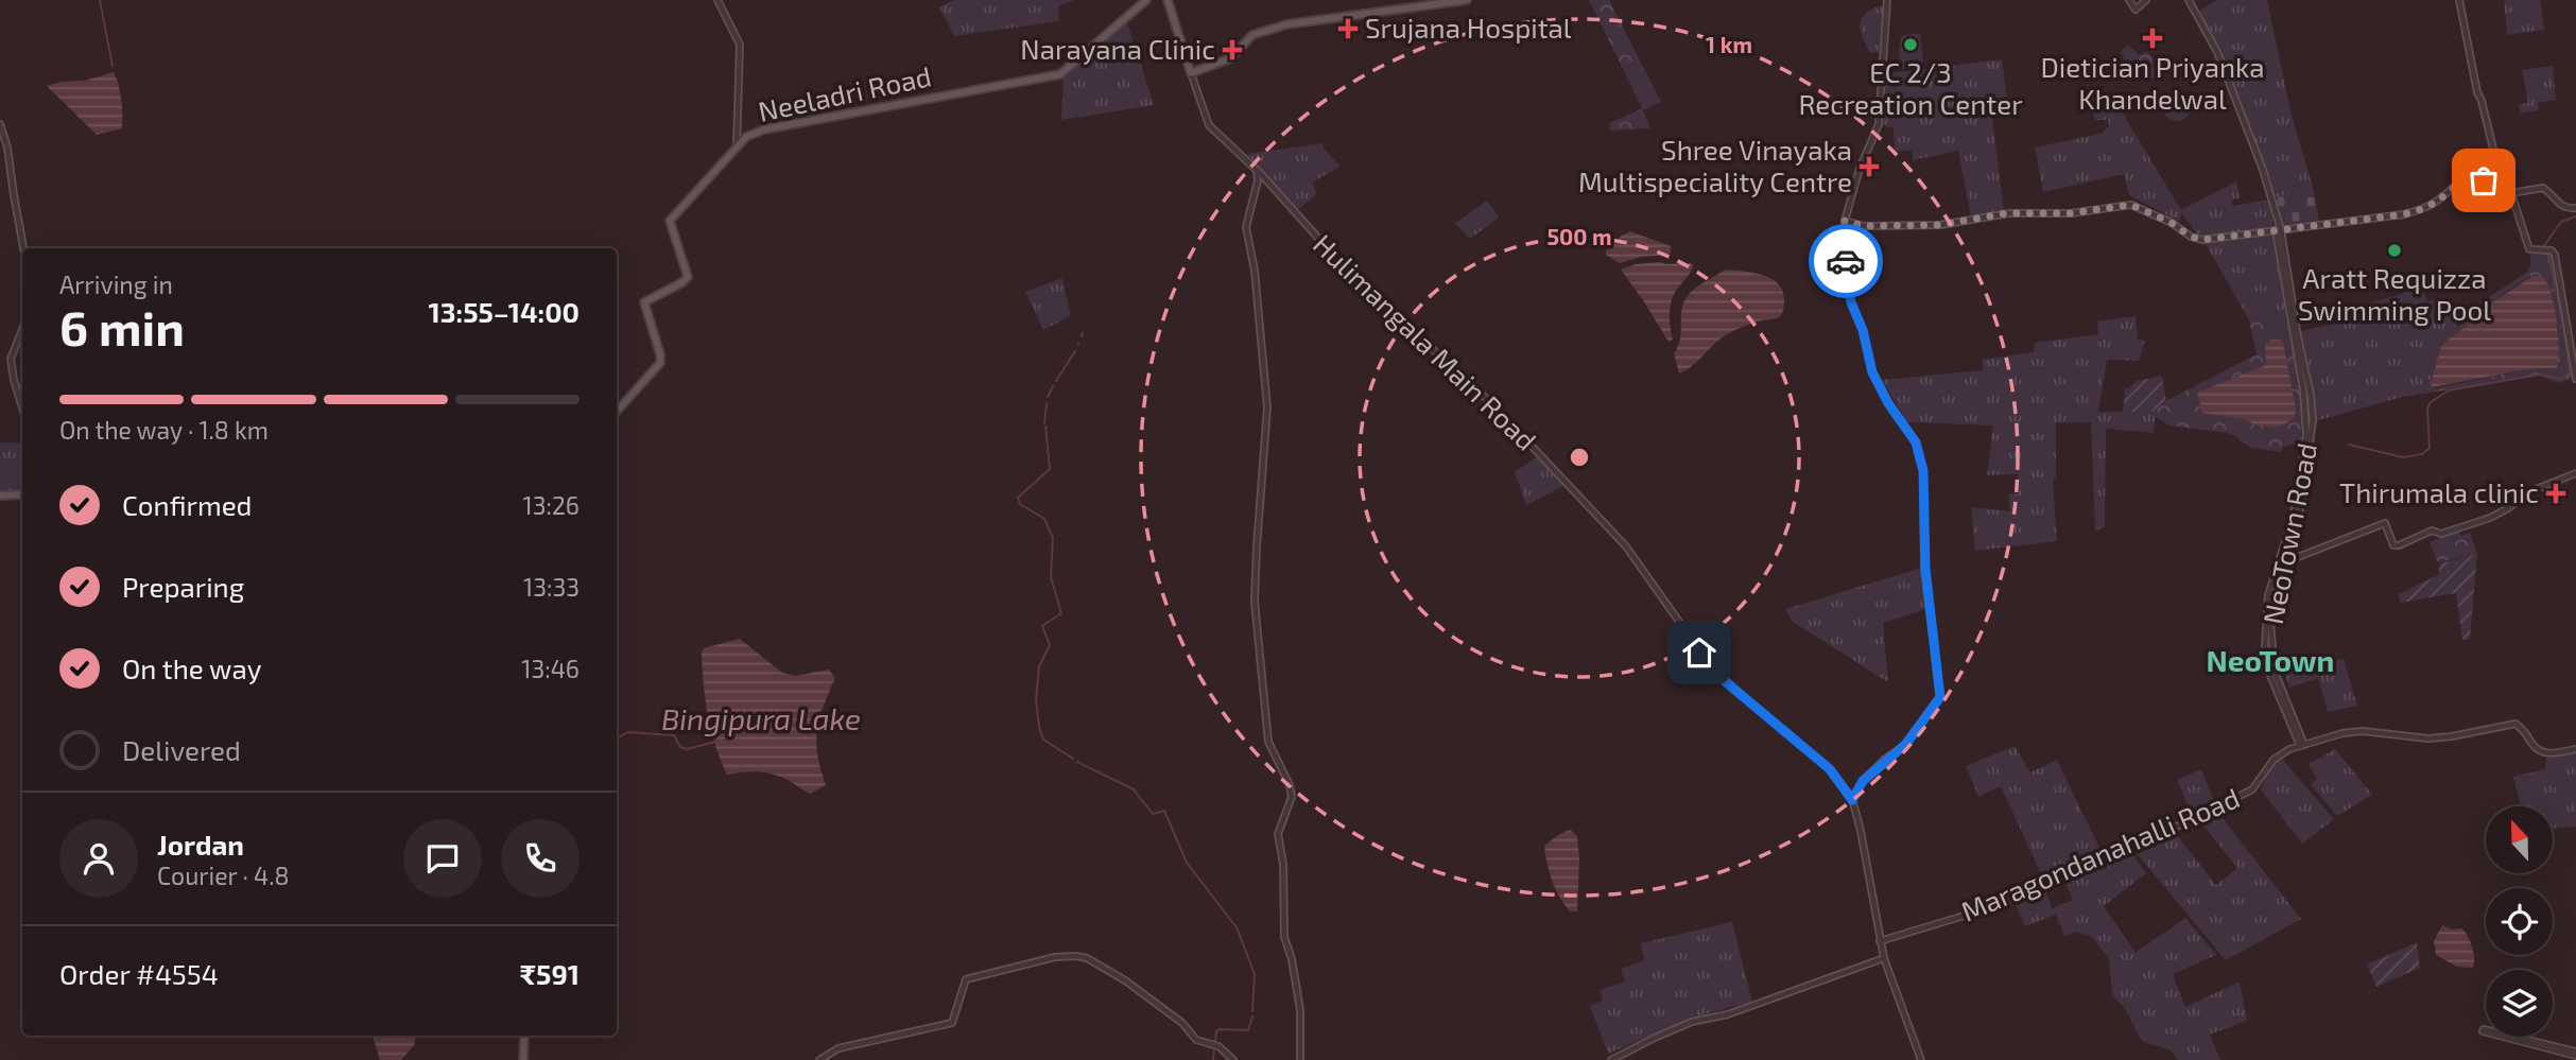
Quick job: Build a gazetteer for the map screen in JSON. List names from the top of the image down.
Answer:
{
  "streets": {
    "main road": ["Neeladri Road"],
    "street": ["Hulimangala Main Road", "NeoTown Road", "Maragondanahalli Road"]
  },
  "crossings": [
    ["NeoTown Road", "Maragondanahalli Road"]
  ],
  "districts": ["NeoTown"],
  "water": ["Bingipura Lake"],
  "places": {
    "health": [
      "Srujana Hospital",
      "Dietician Priyanka Khandelwal",
      "Narayana Clinic",
      "Shree Vinayaka Multispeciality Centre",
      "Thirumala clinic"
    ],
    "other": ["EC 2/3 Recreation Center", "Aratt Requizza Swimming Pool"]
  },
  "north": "top",
  "page": {
    "heading": ["6 min", "Arriving in", "13:55–14:00"],
    "panel": [
      "Jordan",
      "Courier · 4.8",
      "Order #4554",
      "₹591"
    ],
    "bar": "On the way · 1.8 km",
    "list": [
      ["Confirmed", "13:26"],
      ["Preparing", "13:33"],
      ["On the way", "13:46"],
      "Delivered"
    ]
  },
  "rings": ["1 km", "500 m"]
}
